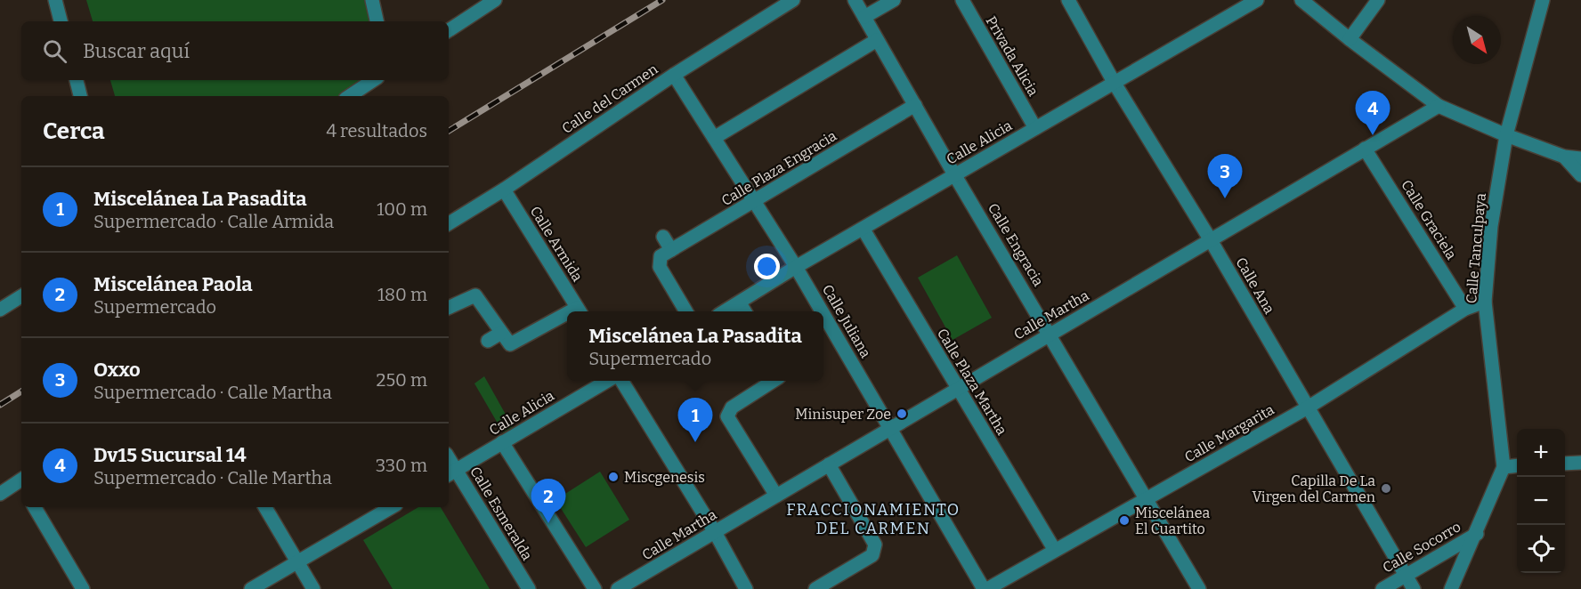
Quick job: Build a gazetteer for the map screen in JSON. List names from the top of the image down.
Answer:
{
  "streets": {
    "street": [
      "Privada Alicia",
      "Calle del Carmen",
      "Calle Alicia",
      "Calle Plaza Engracia",
      "Calle Graciela",
      "Calle Armida",
      "Calle Engracia",
      "Calle Tanculpaya",
      "Calle Ana",
      "Calle Martha",
      "Calle Juliana",
      "Calle Plaza Martha",
      "Calle Margarita",
      "Calle Esmeralda",
      "Calle Socorro"
    ]
  },
  "crossings": [
    ["Privada Alicia", "Calle Alicia"],
    ["Calle del Carmen", "Calle Armida"],
    ["Calle del Carmen", "Calle Juliana"],
    ["Calle Alicia", "Calle Engracia"],
    ["Calle Alicia", "Calle Ana"],
    ["Calle Alicia", "Calle Juliana"],
    ["Calle Alicia", "Calle Plaza Martha"],
    ["Calle Alicia", "Calle Esmeralda"],
    ["Calle Plaza Engracia", "Calle Engracia"],
    ["Calle Plaza Engracia", "Calle Juliana"],
    ["Calle Graciela", "Calle Martha"],
    ["Calle Graciela", "Calle Margarita"],
    ["Calle Engracia", "Calle Martha"],
    ["Calle Engracia", "Calle Margarita"],
    ["Calle Tanculpaya", "Calle Margarita"],
    ["Calle Tanculpaya", "Calle Socorro"],
    ["Calle Ana", "Calle Martha"],
    ["Calle Ana", "Calle Margarita"],
    ["Calle Ana", "Calle Socorro"],
    ["Calle Martha", "Calle Juliana"],
    ["Calle Martha", "Calle Plaza Martha"],
    ["Calle Juliana", "Calle Margarita"],
    ["Calle Plaza Martha", "Calle Margarita"]
  ],
  "districts": ["FRACCIONAMIENTO DEL CARMEN"],
  "places": [
    "Minisuper Zoe",
    "Miscgenesis",
    "Capilla De La Virgen del Carmen",
    "Miscelánea El Cuartito"
  ],
  "north": "bottom right",
  "page": {
    "search": "Buscar aquí",
    "pins": [
      "4",
      "3",
      "1",
      "2"
    ],
    "heading": ["Cerca", "4 resultados"],
    "list": [
      {
        "mark": "1",
        "name": "Miscelánea La Pasadita",
        "note": "Supermercado · Calle Armida",
        "value": "100 m"
      },
      {
        "mark": "2",
        "name": "Miscelánea Paola",
        "note": "Supermercado",
        "value": "180 m"
      },
      {
        "mark": "3",
        "name": "Oxxo",
        "note": "Supermercado · Calle Martha",
        "value": "250 m"
      },
      {
        "mark": "4",
        "name": "Dv15 Sucursal 14",
        "note": "Supermercado · Calle Martha",
        "value": "330 m"
      }
    ],
    "popup": ["Miscelánea La Pasadita", "Supermercado"],
    "map_buttons": ["+", "−"]
  }
}
